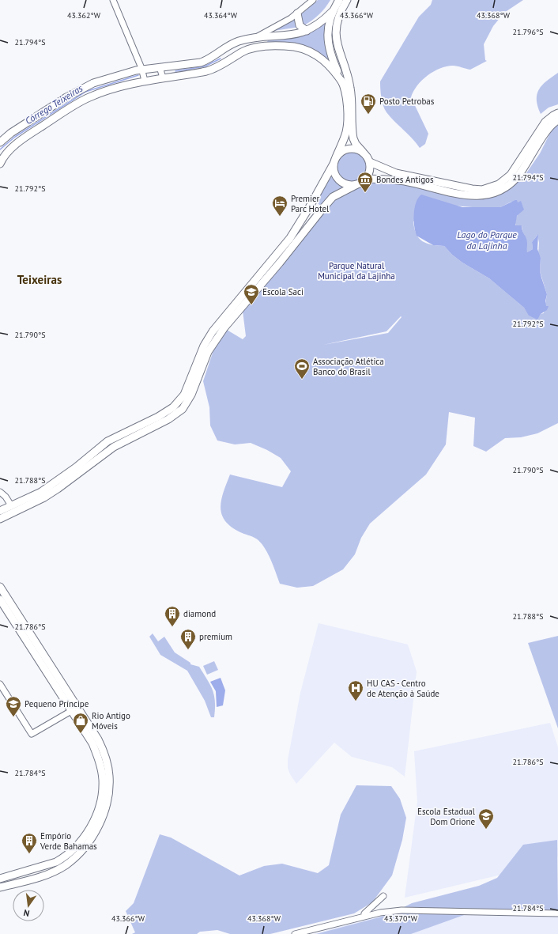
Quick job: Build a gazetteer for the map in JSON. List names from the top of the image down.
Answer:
{
  "districts": ["Teixeiras"],
  "water": ["Córrego Teixeiras", "Lago do Parque da Lajinha"],
  "parks": ["Parque Natural Municipal da Lajinha"],
  "places": {
    "fuel station": ["Posto Petrobas"],
    "museum": ["Bondes Antigos"],
    "hotel": ["Premier Parc Hotel"],
    "school or university": ["Escola Saci", "Pequeno Príncipe", "Escola Estadual Dom Orione"],
    "sports": ["Associação Atlética Banco do Brasil"],
    "building": ["diamond", "premium", "Empório Verde Bahamas"],
    "hospital": ["HU CAS - Centro de Atenção à Saúde"],
    "shop": ["Rio Antigo Móveis"]
  },
  "north": "bottom",
  "coordinates": [
    "43.362°W",
    "43.364°W",
    "43.366°W",
    "43.368°W",
    "21.796°S",
    "21.794°S",
    "21.792°S",
    "21.790°S",
    "21.788°S",
    "21.786°S",
    "21.784°S",
    "43.370°W"
  ]
}
